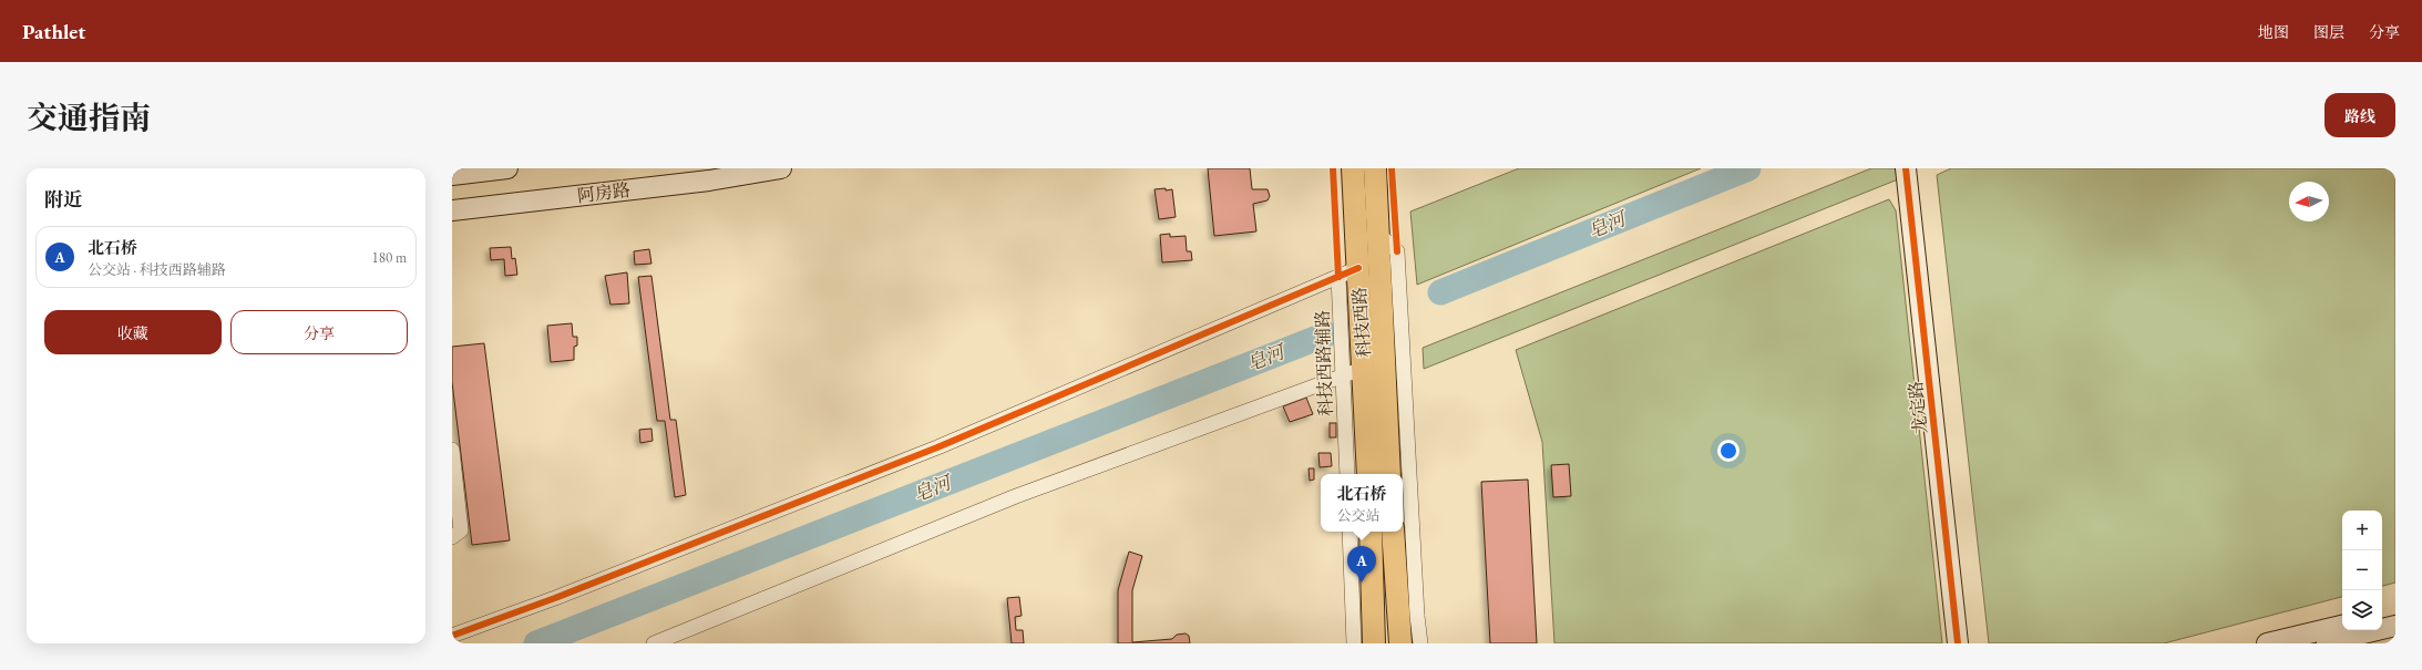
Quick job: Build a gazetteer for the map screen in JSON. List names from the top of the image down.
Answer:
{
  "streets": {
    "main road": ["科技西路"],
    "street": ["阿房路", "科技西路辅路", "龙定路"]
  },
  "crossings": [
    ["科技西路", "科技西路辅路"]
  ],
  "water": ["皂河"],
  "north": "left",
  "page": {
    "header": "Pathlet",
    "nav": ["地图", "图层", "分享"],
    "title": "交通指南",
    "buttons": [
      "路线",
      ["收藏", "分享"]
    ],
    "heading": "附近",
    "list": [
      {
        "mark": "A",
        "name": "北石桥",
        "note": "公交站 · 科技西路辅路",
        "value": "180 m"
      }
    ],
    "popup": ["北石桥", "公交站"],
    "map_buttons": ["+", "−"],
    "pins": "A"
  }
}
